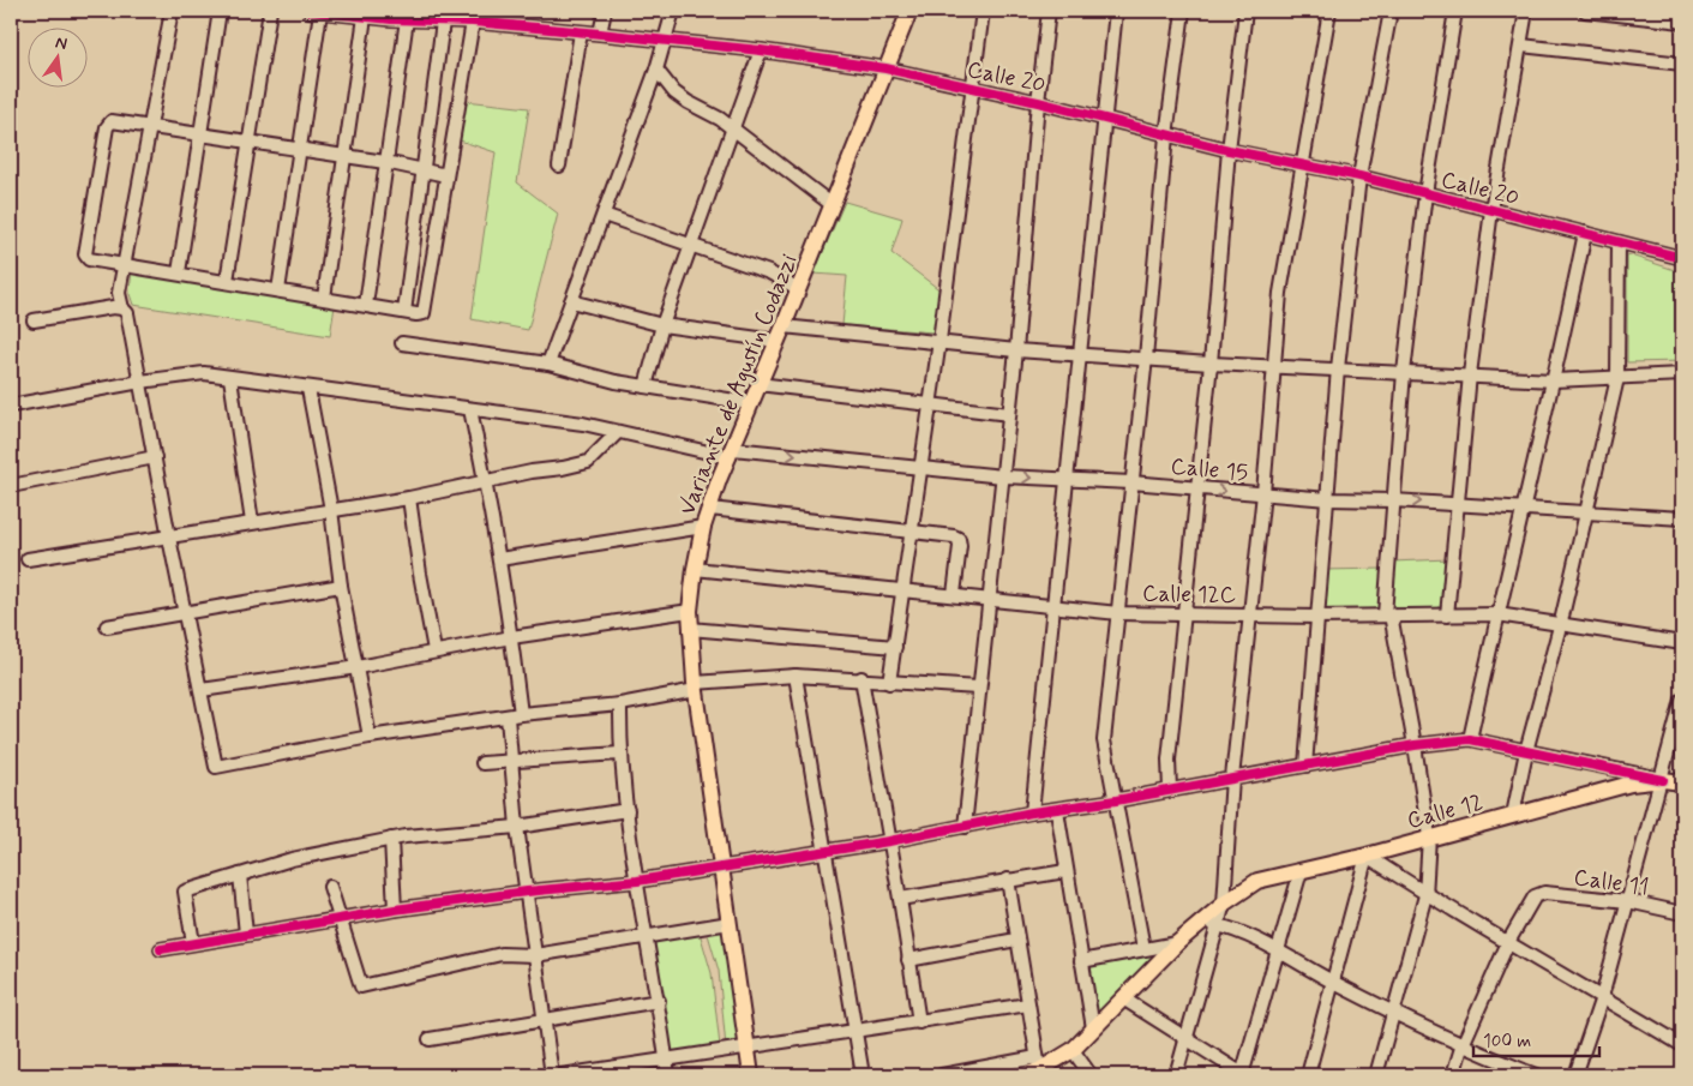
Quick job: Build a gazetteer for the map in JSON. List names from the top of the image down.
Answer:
{
  "streets": {
    "main road": ["Variante de Agustín Codazzi", "Calle 12"],
    "street": [
      "Calle 20",
      "Calle 15",
      "Calle 12C",
      "Calle 11"
    ]
  },
  "crossings": [
    ["Calle 20", "Variante de Agustín Codazzi"],
    ["Variante de Agustín Codazzi", "Calle 15"],
    ["Variante de Agustín Codazzi", "Calle 12C"]
  ],
  "scale_bar": "100 m",
  "north": "top"
}
